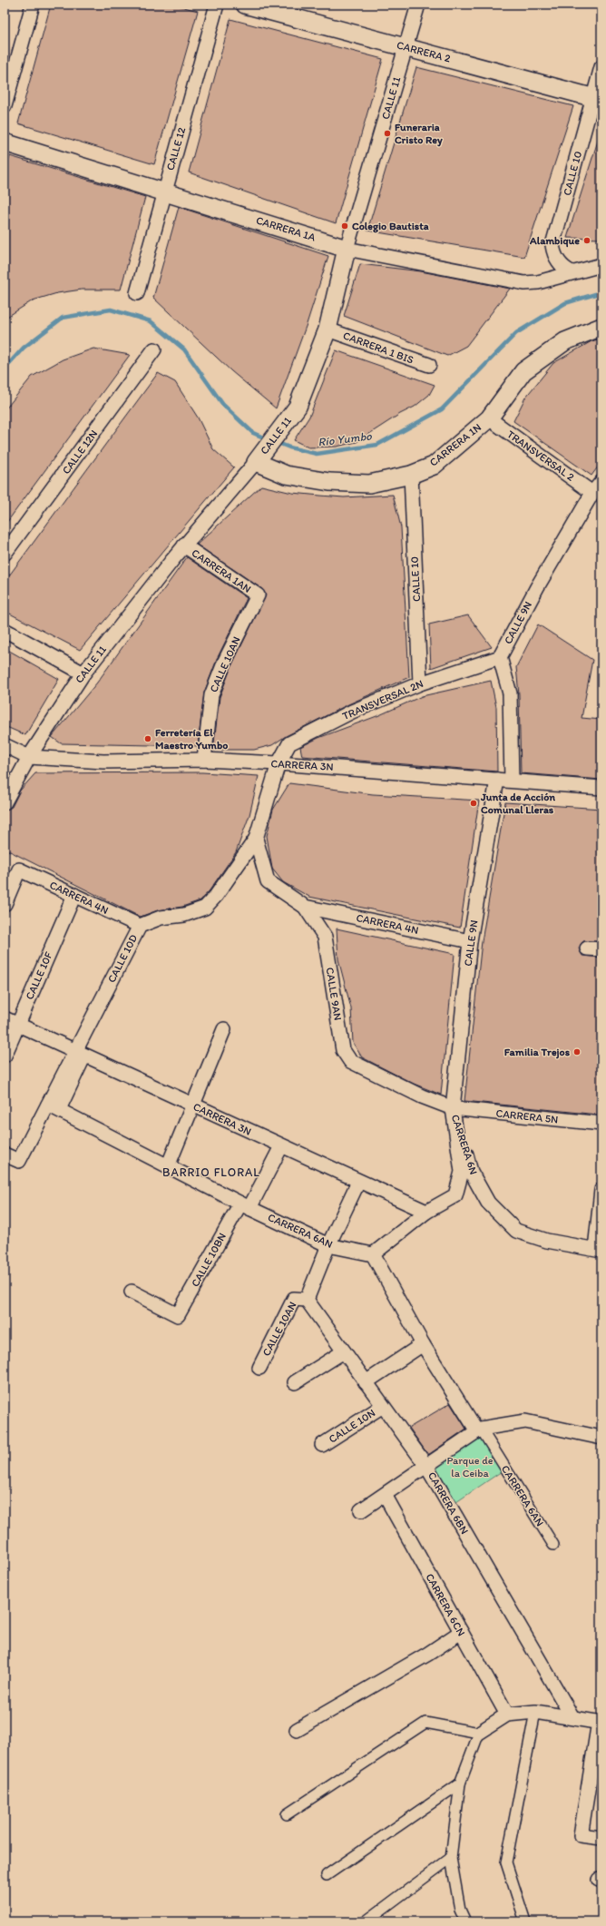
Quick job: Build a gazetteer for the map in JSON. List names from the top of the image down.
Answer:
{
  "streets": {
    "street": [
      "CARRERA 2",
      "CALLE 11",
      "CALLE 12",
      "CALLE 10",
      "CARRERA 1A",
      "CARRERA 1 BIS",
      "CARRERA 1N",
      "CALLE 12N",
      "TRANSVERSAL 2",
      "CARRERA 1AN",
      "CALLE 9N",
      "CALLE 10AN",
      "TRANSVERSAL 2N",
      "CARRERA 3N",
      "CARRERA 4N",
      "CALLE 10D",
      "CALLE 10F",
      "CALLE 9AN",
      "CARRERA 5N",
      "CARRERA 6N",
      "CARRERA 6AN",
      "CALLE 10BN",
      "CALLE 10N",
      "CARRERA 6BN",
      "CARRERA 6CN"
    ]
  },
  "crossings": [
    ["CARRERA 2", "CALLE 11"],
    ["CARRERA 2", "CALLE 10"],
    ["CALLE 11", "CARRERA 1A"],
    ["CALLE 11", "CARRERA 1 BIS"],
    ["CALLE 11", "CARRERA 1N"],
    ["CALLE 11", "CARRERA 1AN"],
    ["CALLE 11", "CARRERA 3N"],
    ["CALLE 12", "CARRERA 1A"],
    ["CALLE 10", "CARRERA 1A"],
    ["CALLE 10", "CARRERA 1N"],
    ["CALLE 10", "TRANSVERSAL 2N"],
    ["CARRERA 1N", "TRANSVERSAL 2"],
    ["TRANSVERSAL 2", "CALLE 9N"],
    ["CARRERA 1AN", "CALLE 10AN"],
    ["CALLE 9N", "TRANSVERSAL 2N"],
    ["CALLE 9N", "CARRERA 3N"],
    ["CALLE 9N", "CARRERA 4N"],
    ["CALLE 9N", "CALLE 9AN"],
    ["CALLE 9N", "CARRERA 5N"],
    ["CALLE 9N", "CARRERA 6N"],
    ["CALLE 10AN", "CARRERA 3N"],
    ["CALLE 10AN", "CARRERA 6AN"],
    ["CALLE 10AN", "CARRERA 6BN"],
    ["TRANSVERSAL 2N", "CARRERA 3N"],
    ["TRANSVERSAL 2N", "CALLE 10D"],
    ["CARRERA 3N", "CALLE 10D"],
    ["CARRERA 3N", "CALLE 10F"],
    ["CARRERA 3N", "CALLE 10BN"],
    ["CARRERA 4N", "CALLE 10D"],
    ["CARRERA 4N", "CALLE 10F"],
    ["CARRERA 4N", "CALLE 9AN"],
    ["CALLE 10D", "CALLE 9AN"],
    ["CALLE 10D", "CARRERA 6AN"],
    ["CALLE 9AN", "CARRERA 5N"],
    ["CALLE 9AN", "CARRERA 6N"],
    ["CARRERA 5N", "CARRERA 6N"],
    ["CARRERA 6AN", "CALLE 10BN"],
    ["CALLE 10N", "CARRERA 6BN"]
  ],
  "districts": ["BARRIO FLORAL"],
  "water": ["Río Yumbo"],
  "parks": ["Parque de la Ceiba"],
  "places": [
    "Funeraria Cristo Rey",
    "Colegio Bautista",
    "Alambique",
    "Ferretería El Maestro Yumbo",
    "Junta de Acción Comunal Lleras",
    "Familia Trejos"
  ]
}
